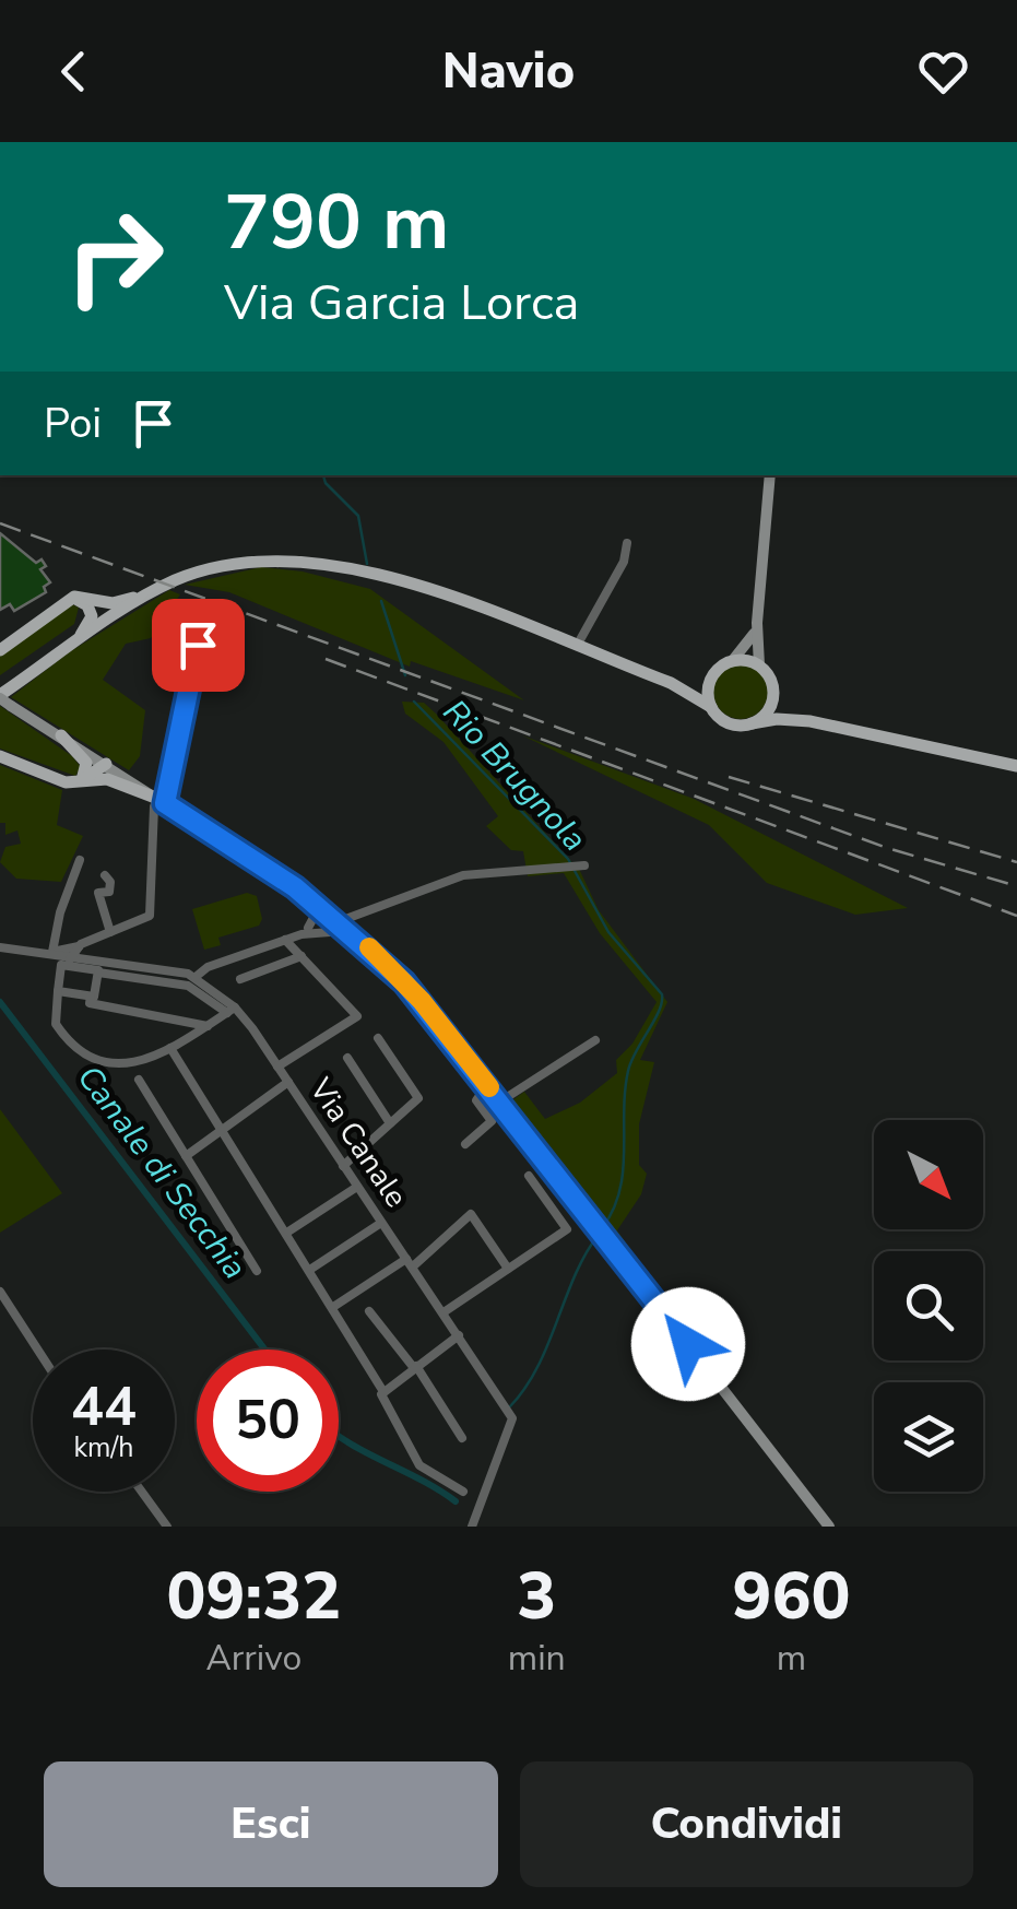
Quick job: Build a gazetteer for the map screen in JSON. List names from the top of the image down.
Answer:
{
  "streets": {
    "street": ["Via Canale"]
  },
  "water": ["Rio Brugnola", "Canale di Secchia"],
  "north": "bottom right",
  "page": {
    "header": "Navio",
    "turn": ["790 m", "Via Garcia Lorca"],
    "then": "Poi",
    "speed": "44 km/h",
    "limit": "50",
    "eta": [
      "09:32",
      "Arrivo",
      "3",
      "min",
      "960",
      "m"
    ],
    "buttons": ["Esci", "Condividi"]
  }
}
